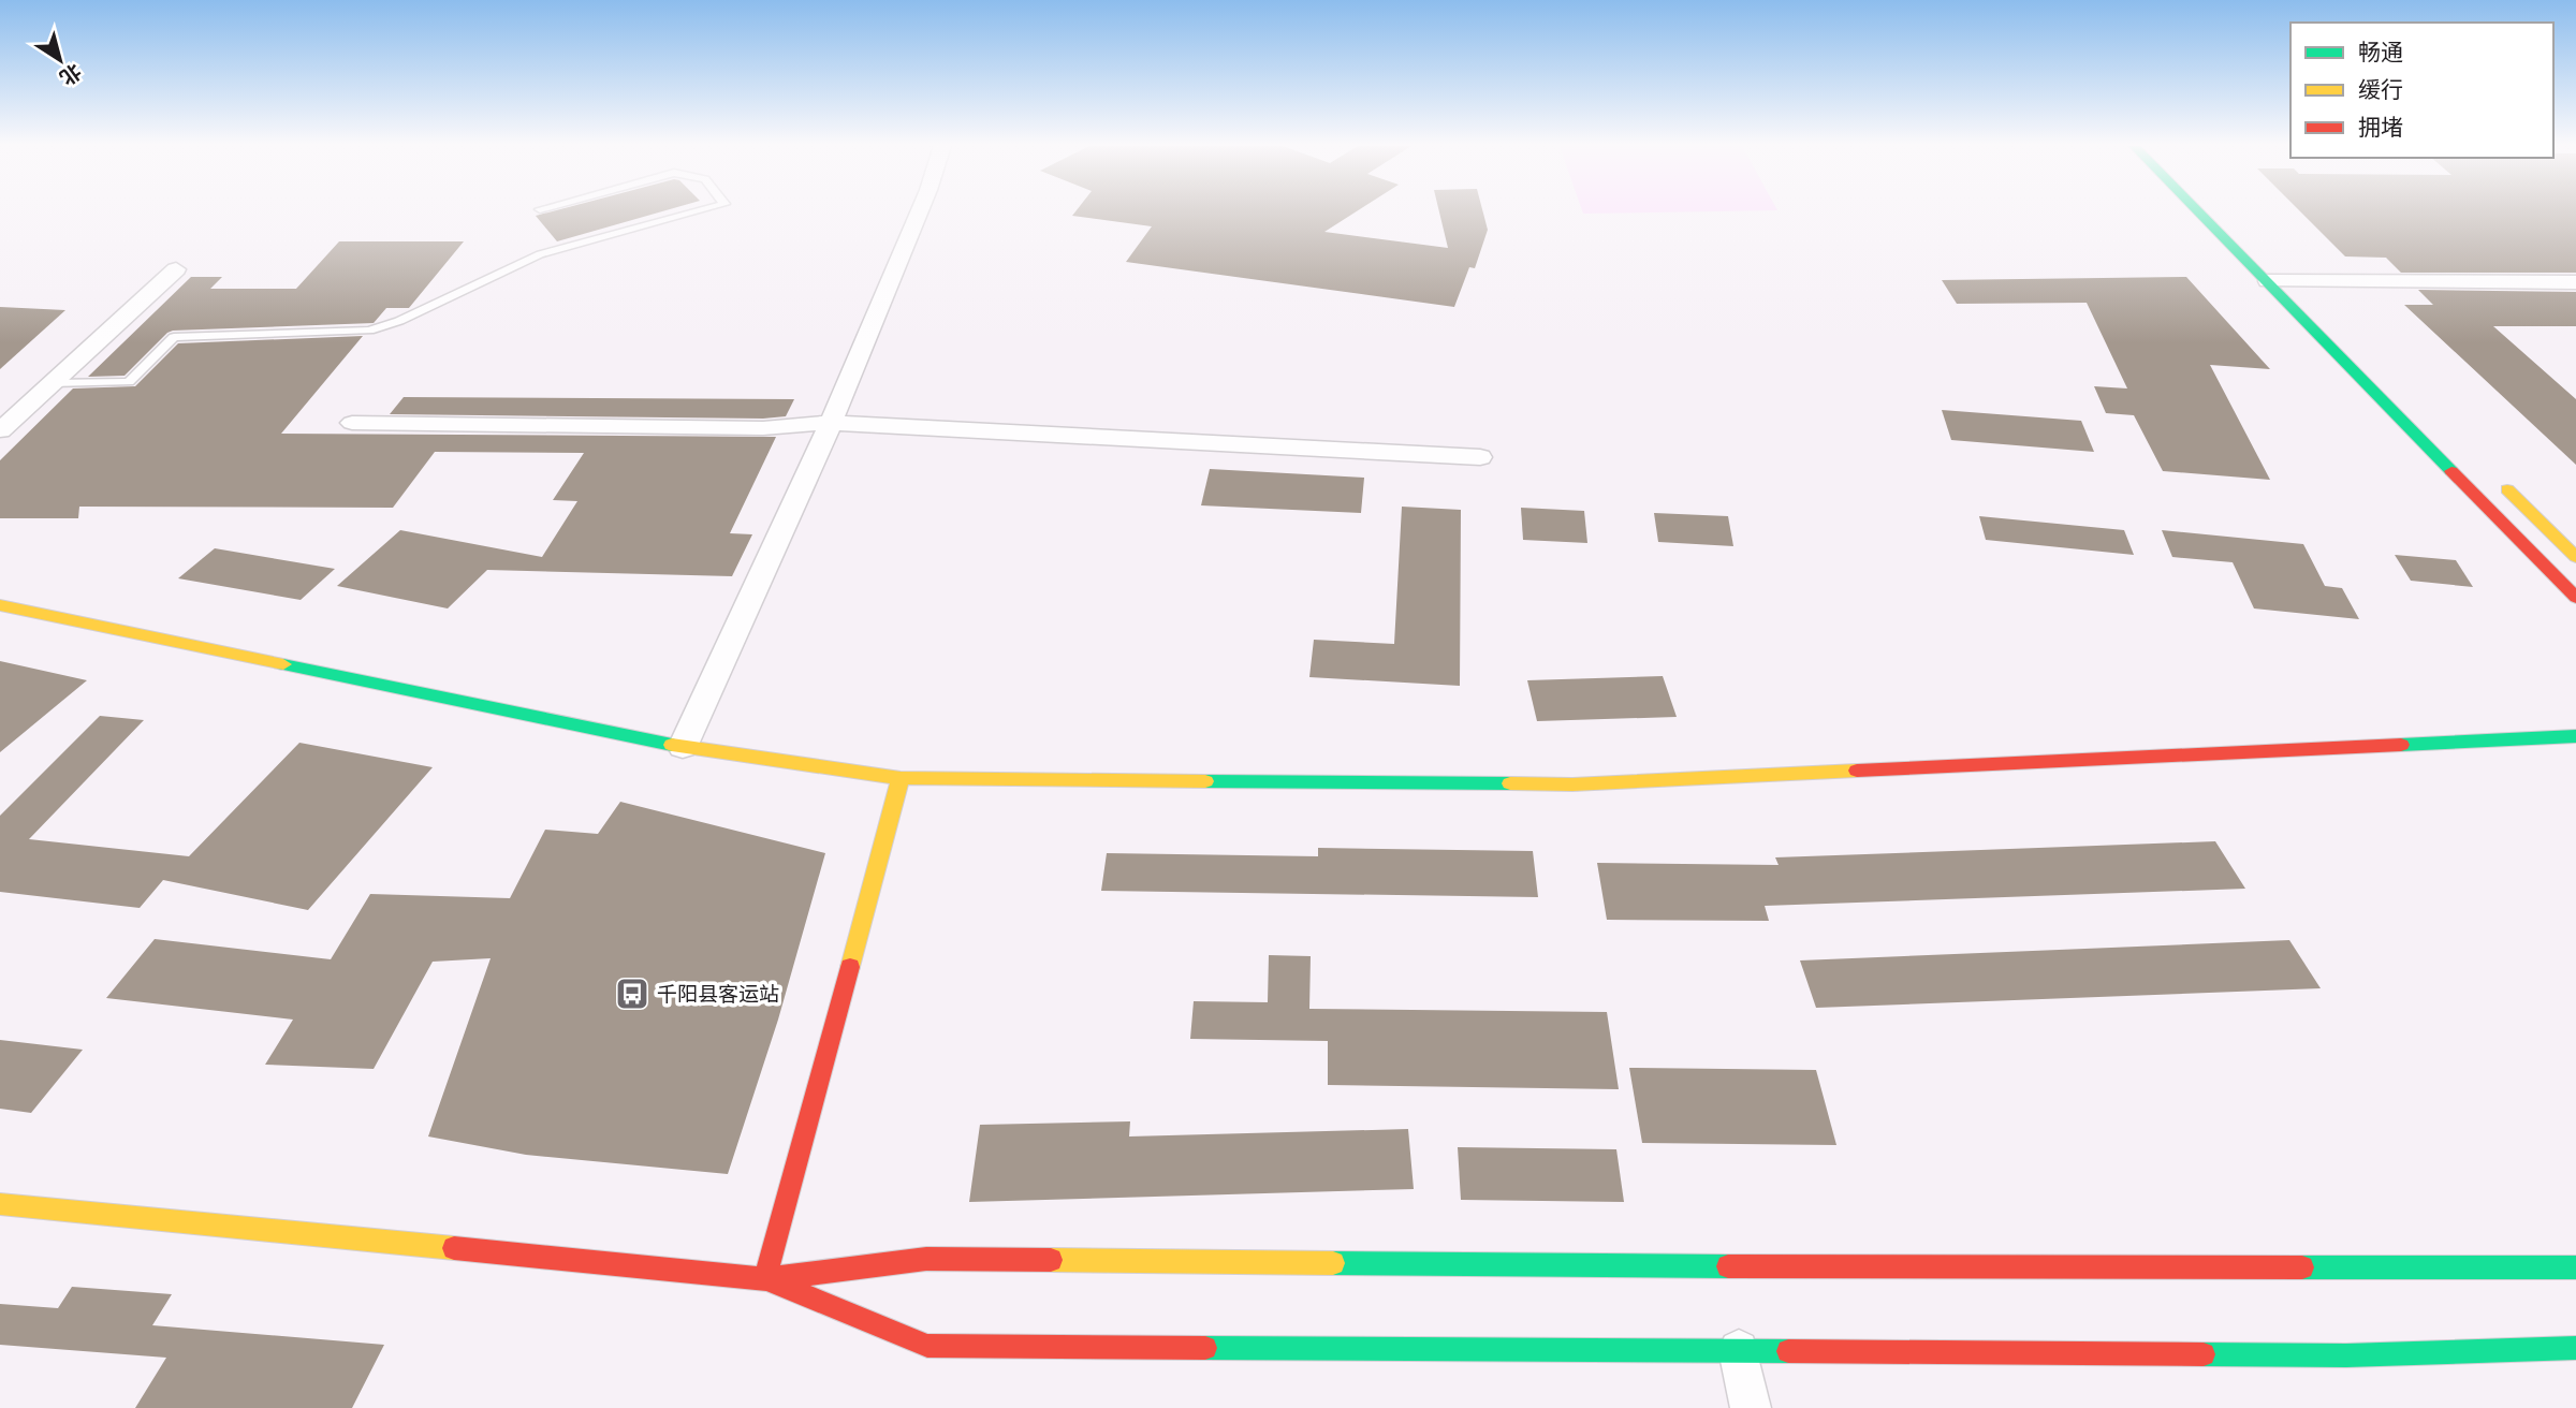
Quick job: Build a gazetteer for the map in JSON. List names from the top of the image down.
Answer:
{
  "places": {
    "bus stop": ["千阳县客运站"]
  },
  "legend": ["畅通", "缓行", "拥堵"],
  "north": "bottom right"
}
